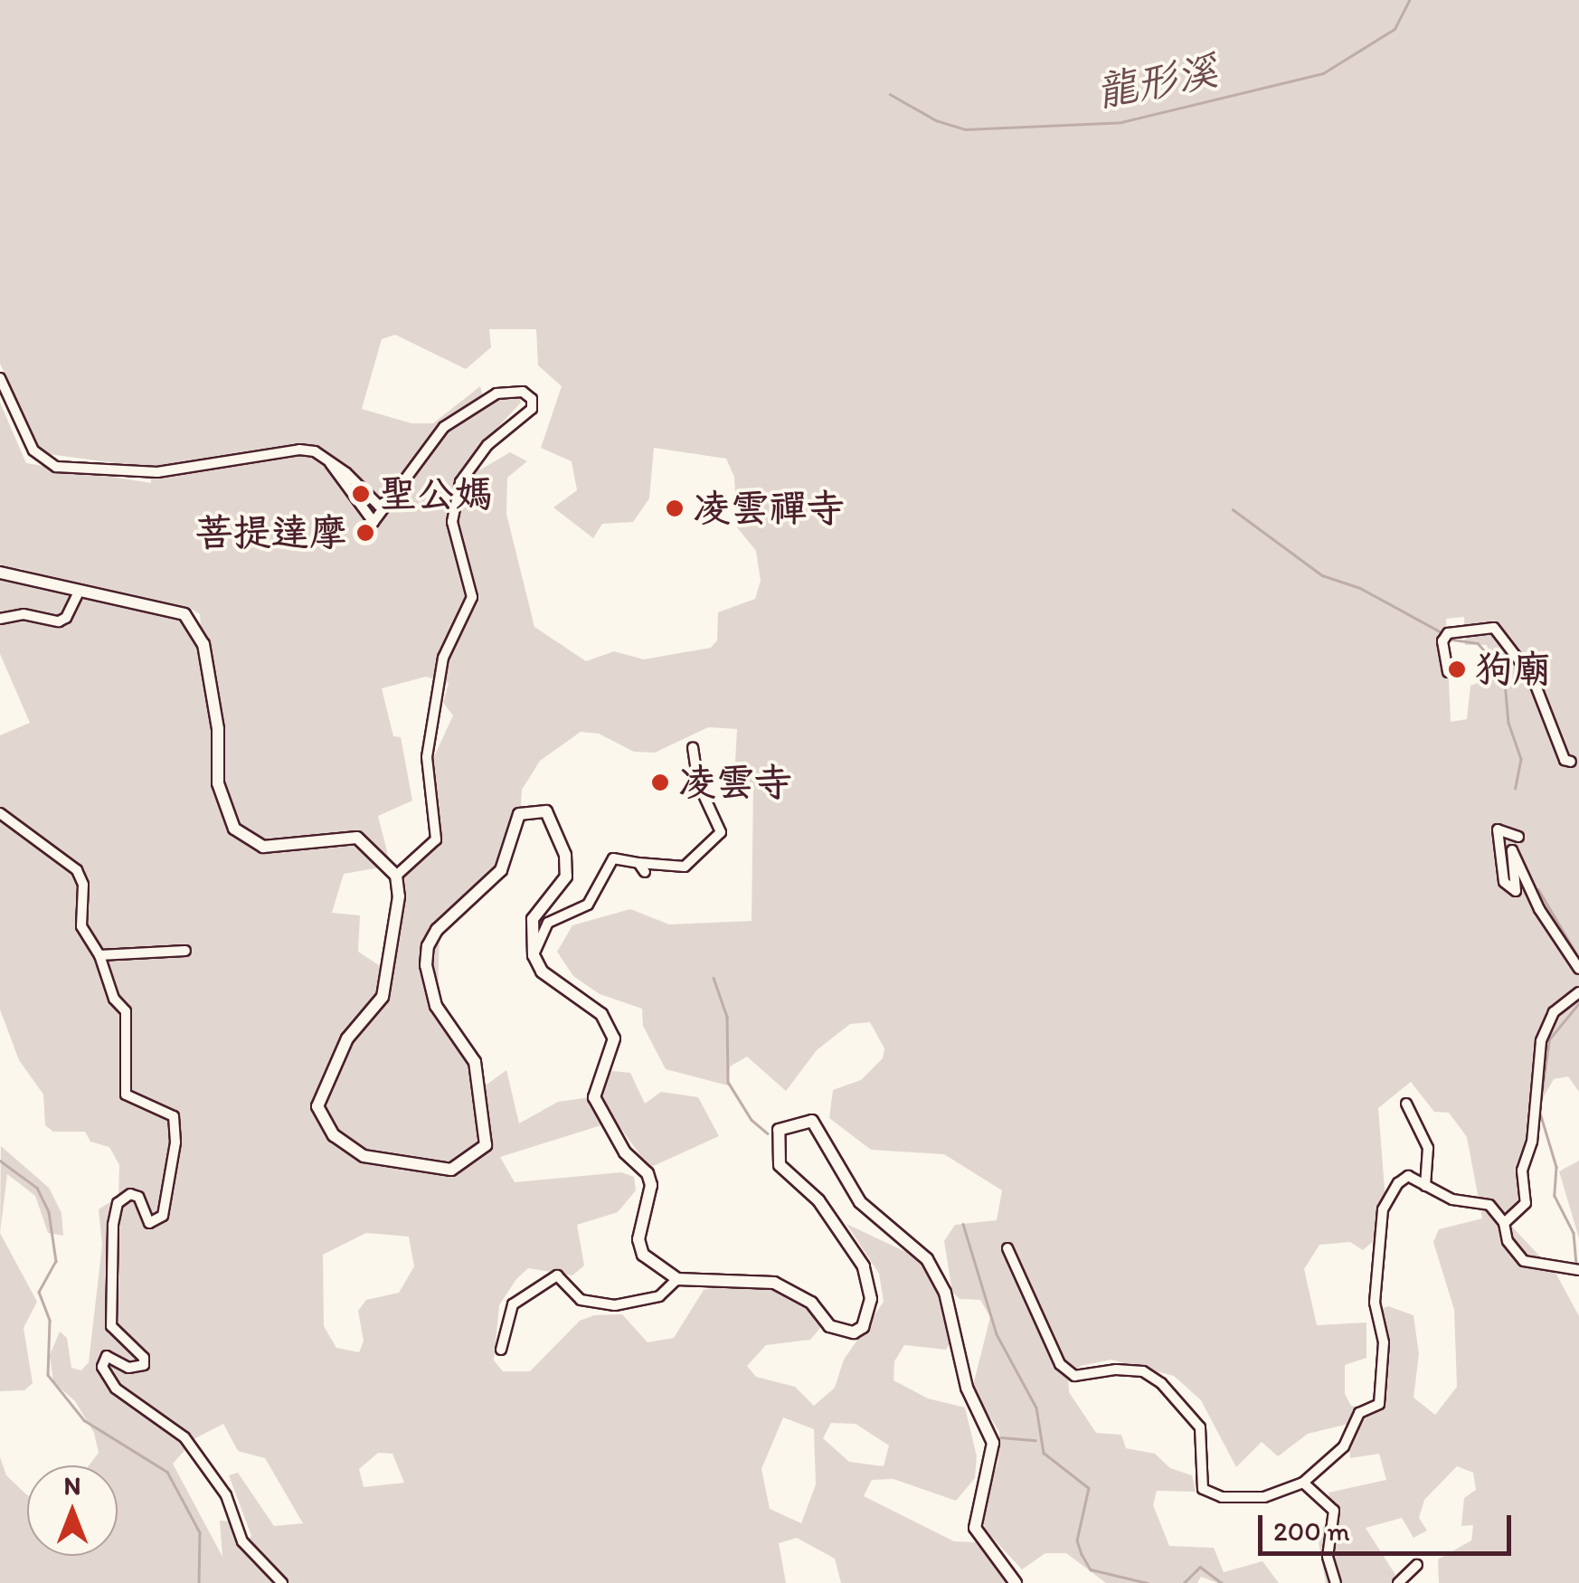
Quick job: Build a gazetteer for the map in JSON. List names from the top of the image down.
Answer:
{
  "water": ["龍形溪"],
  "places": [
    "聖公媽",
    "凌雲禪寺",
    "菩提達摩",
    "狗廟",
    "凌雲寺"
  ],
  "scale_bar": "200 m",
  "north": "top"
}
